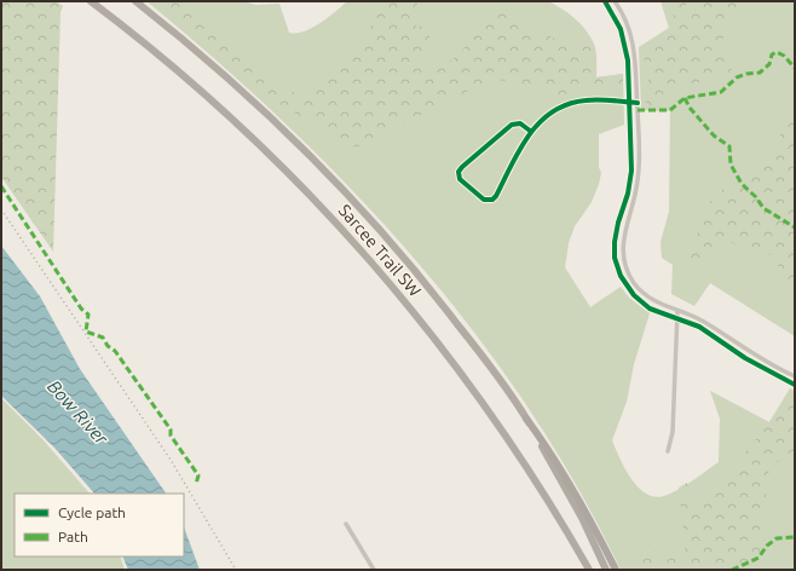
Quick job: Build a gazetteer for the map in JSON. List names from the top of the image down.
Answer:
{
  "streets": {
    "highway": ["Sarcee Trail SW"]
  },
  "water": ["Bow River"],
  "legend": ["Cycle path", "Path"]
}
